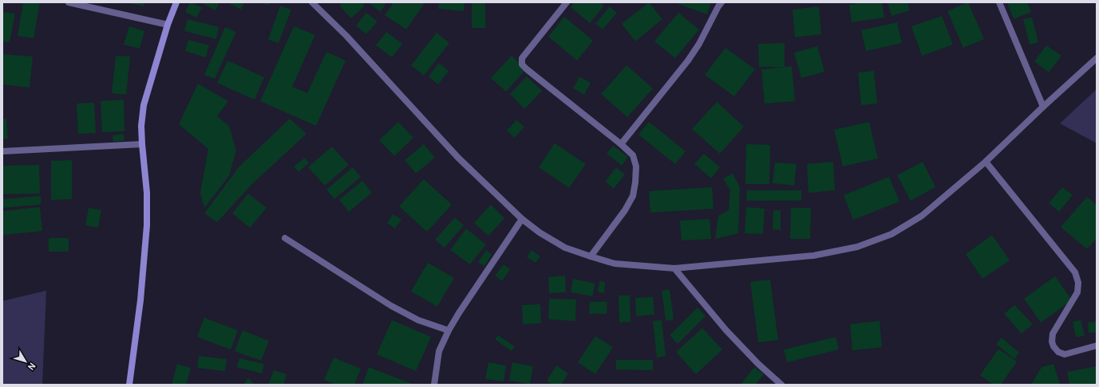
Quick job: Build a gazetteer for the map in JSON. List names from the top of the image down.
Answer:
{
  "north": "bottom right"
}
